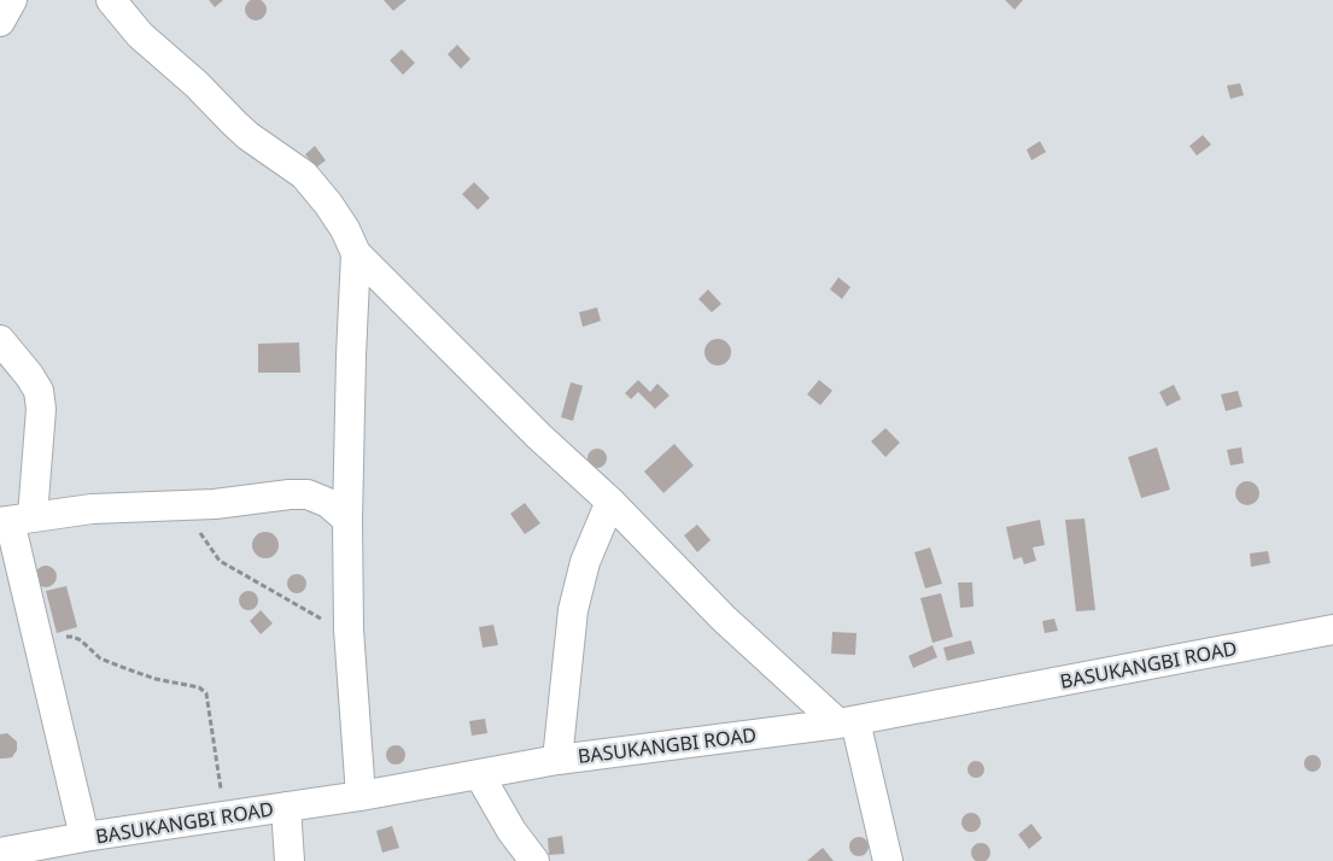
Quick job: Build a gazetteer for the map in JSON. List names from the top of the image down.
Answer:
{
  "streets": {
    "street": ["BASUKANGBI ROAD"]
  }
}
